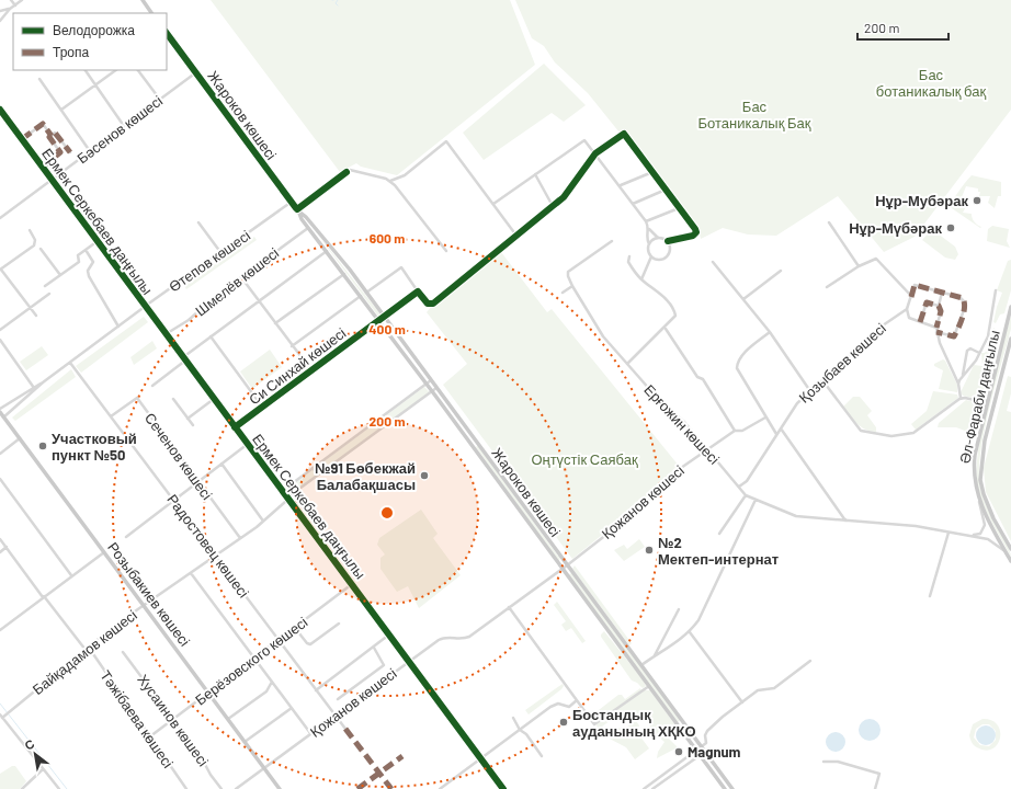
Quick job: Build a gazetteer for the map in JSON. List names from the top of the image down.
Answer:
{
  "streets": {
    "main road": ["Жароков көшесі", "Әл-Фараби даңғылы", "Розыбакиев көшесі"],
    "street": [
      "Бәсенов көшесі",
      "Ермек Серкебаев даңғылы",
      "Өтепов көшесі",
      "Шмелёв көшесі",
      "Қозыбаев көшесі",
      "Си Синхай көшесі",
      "Ерғожин көшесі",
      "Сеченов көшесі",
      "Қожанов көшесі",
      "Радостовец көшесі",
      "Байқадамов көшесі",
      "Берёзовского көшесі",
      "Тәжібаева көшесі",
      "Хусаинов көшесі"
    ]
  },
  "crossings": [
    ["Жароков көшесі", "Бәсенов көшесі"],
    ["Жароков көшесі", "Өтепов көшесі"],
    ["Жароков көшесі", "Шмелёв көшесі"],
    ["Жароков көшесі", "Си Синхай көшесі"],
    ["Жароков көшесі", "Қожанов көшесі"],
    ["Жароков көшесі", "Байқадамов көшесі"],
    ["Бәсенов көшесі", "Ермек Серкебаев даңғылы"],
    ["Ермек Серкебаев даңғылы", "Өтепов көшесі"],
    ["Ермек Серкебаев даңғылы", "Шмелёв көшесі"],
    ["Ермек Серкебаев даңғылы", "Си Синхай көшесі"],
    ["Ермек Серкебаев даңғылы", "Қожанов көшесі"],
    ["Ермек Серкебаев даңғылы", "Байқадамов көшесі"],
    ["Ермек Серкебаев даңғылы", "Берёзовского көшесі"],
    ["Өтепов көшесі", "Радостовец көшесі"],
    ["Өтепов көшесі", "Розыбакиев көшесі"],
    ["Қозыбаев көшесі", "Ерғожин көшесі"],
    ["Әл-Фараби даңғылы", "Ерғожин көшесі"],
    ["Ерғожин көшесі", "Қожанов көшесі"],
    ["Сеченов көшесі", "Радостовец көшесі"],
    ["Сеченов көшесі", "Байқадамов көшесі"],
    ["Қожанов көшесі", "Радостовец көшесі"],
    ["Қожанов көшесі", "Розыбакиев көшесі"],
    ["Радостовец көшесі", "Байқадамов көшесі"],
    ["Радостовец көшесі", "Берёзовского көшесі"],
    ["Розыбакиев көшесі", "Байқадамов көшесі"],
    ["Розыбакиев көшесі", "Берёзовского көшесі"],
    ["Байқадамов көшесі", "Тәжібаева көшесі"],
    ["Берёзовского көшесі", "Тәжібаева көшесі"],
    ["Берёзовского көшесі", "Хусаинов көшесі"]
  ],
  "parks": ["Бас ботаникалық бақ", "Бас Ботаникалық Бақ", "Оңтүстік Саябақ"],
  "places": [
    "Нұр-Мубәрак",
    "Нұр-Мүбәрак",
    "Участковый пункт №50",
    "№91 Бөбекжай Балабақшасы",
    "№2 Мектеп-интернат",
    "Бостандық ауданының ХҚКО",
    "Magnum"
  ],
  "legend": ["Велодорожка", "Тропа"],
  "scale_bar": "200 m",
  "north": "top left",
  "rings": ["600 m", "400 m", "200 m"]
}
